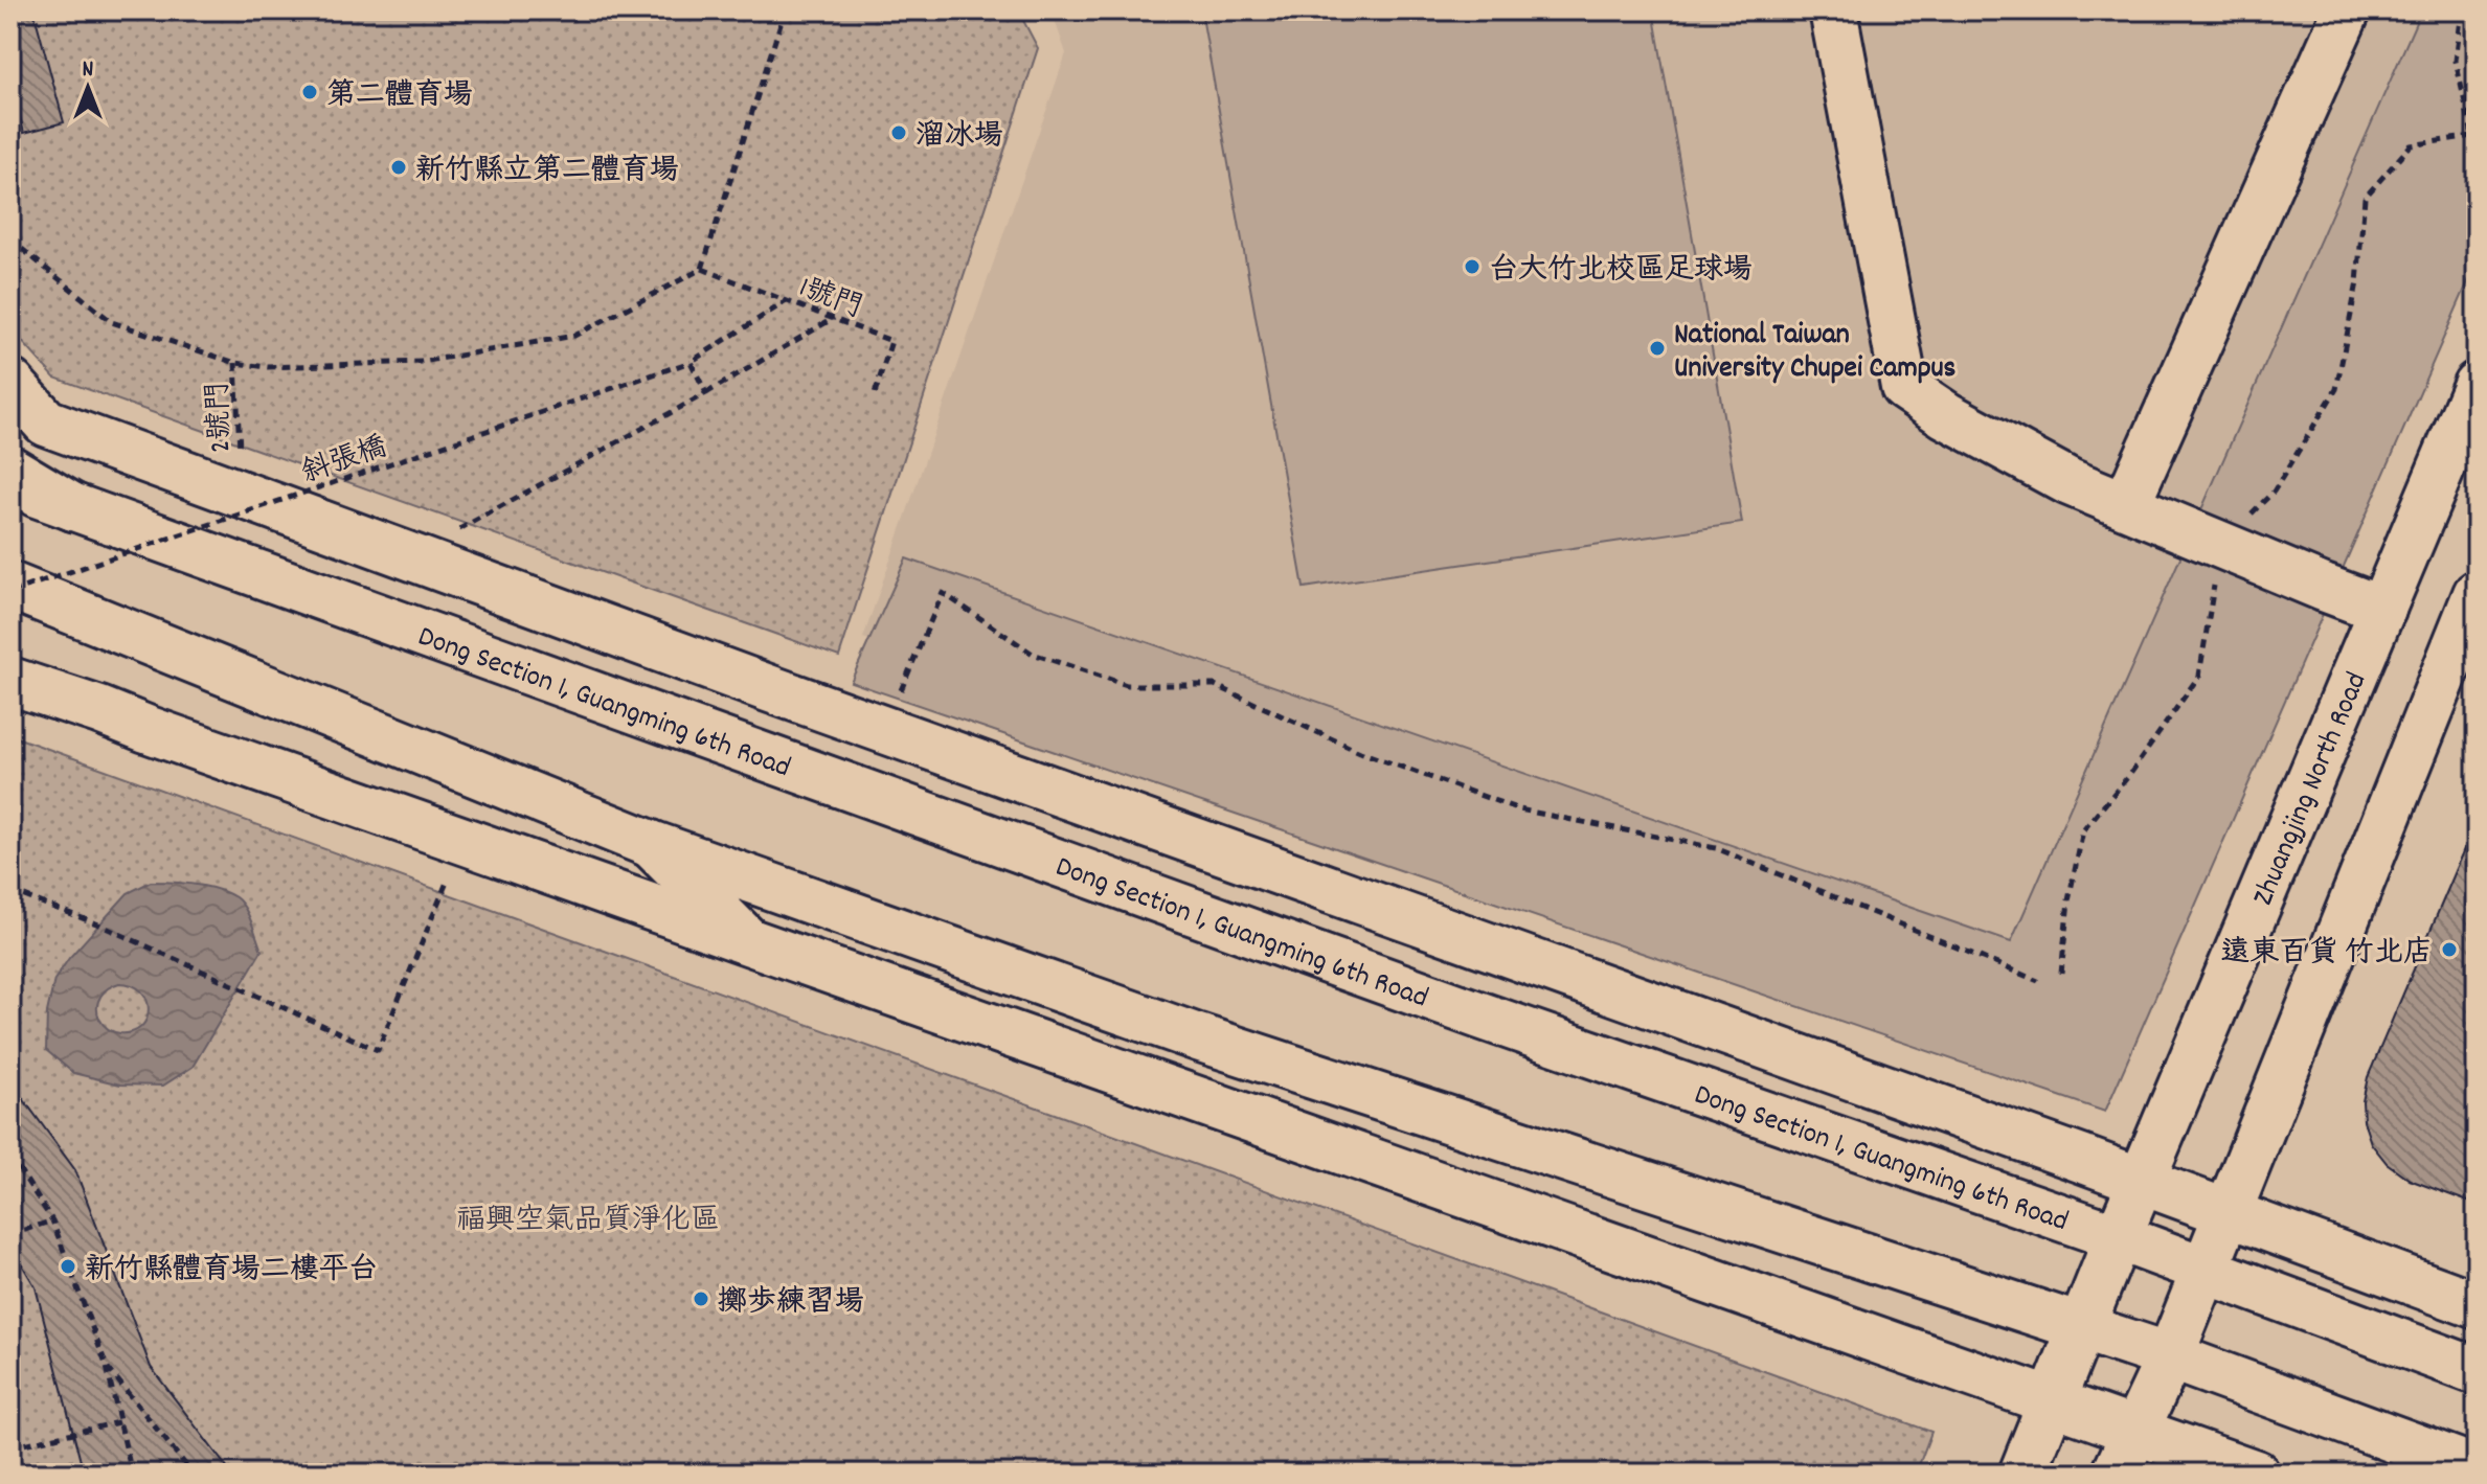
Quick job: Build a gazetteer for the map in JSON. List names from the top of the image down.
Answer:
{
  "streets": {
    "main road": ["Dong Section 1, Guangming 6th Road", "Zhuangjing North Road"],
    "path": ["1號門", "2號門", "斜張橋"]
  },
  "crossings": [
    ["1號門", "斜張橋"],
    ["Dong Section 1, Guangming 6th Road", "Zhuangjing North Road"]
  ],
  "parks": ["福興空氣品質淨化區"],
  "places": [
    "第二體育場",
    "溜冰場",
    "新竹縣立第二體育場",
    "台大竹北校區足球場",
    "National Taiwan University Chupei Campus",
    "遠東百貨 竹北店",
    "新竹縣體育場二樓平台",
    "擲歩練習場"
  ],
  "north": "top"
}
